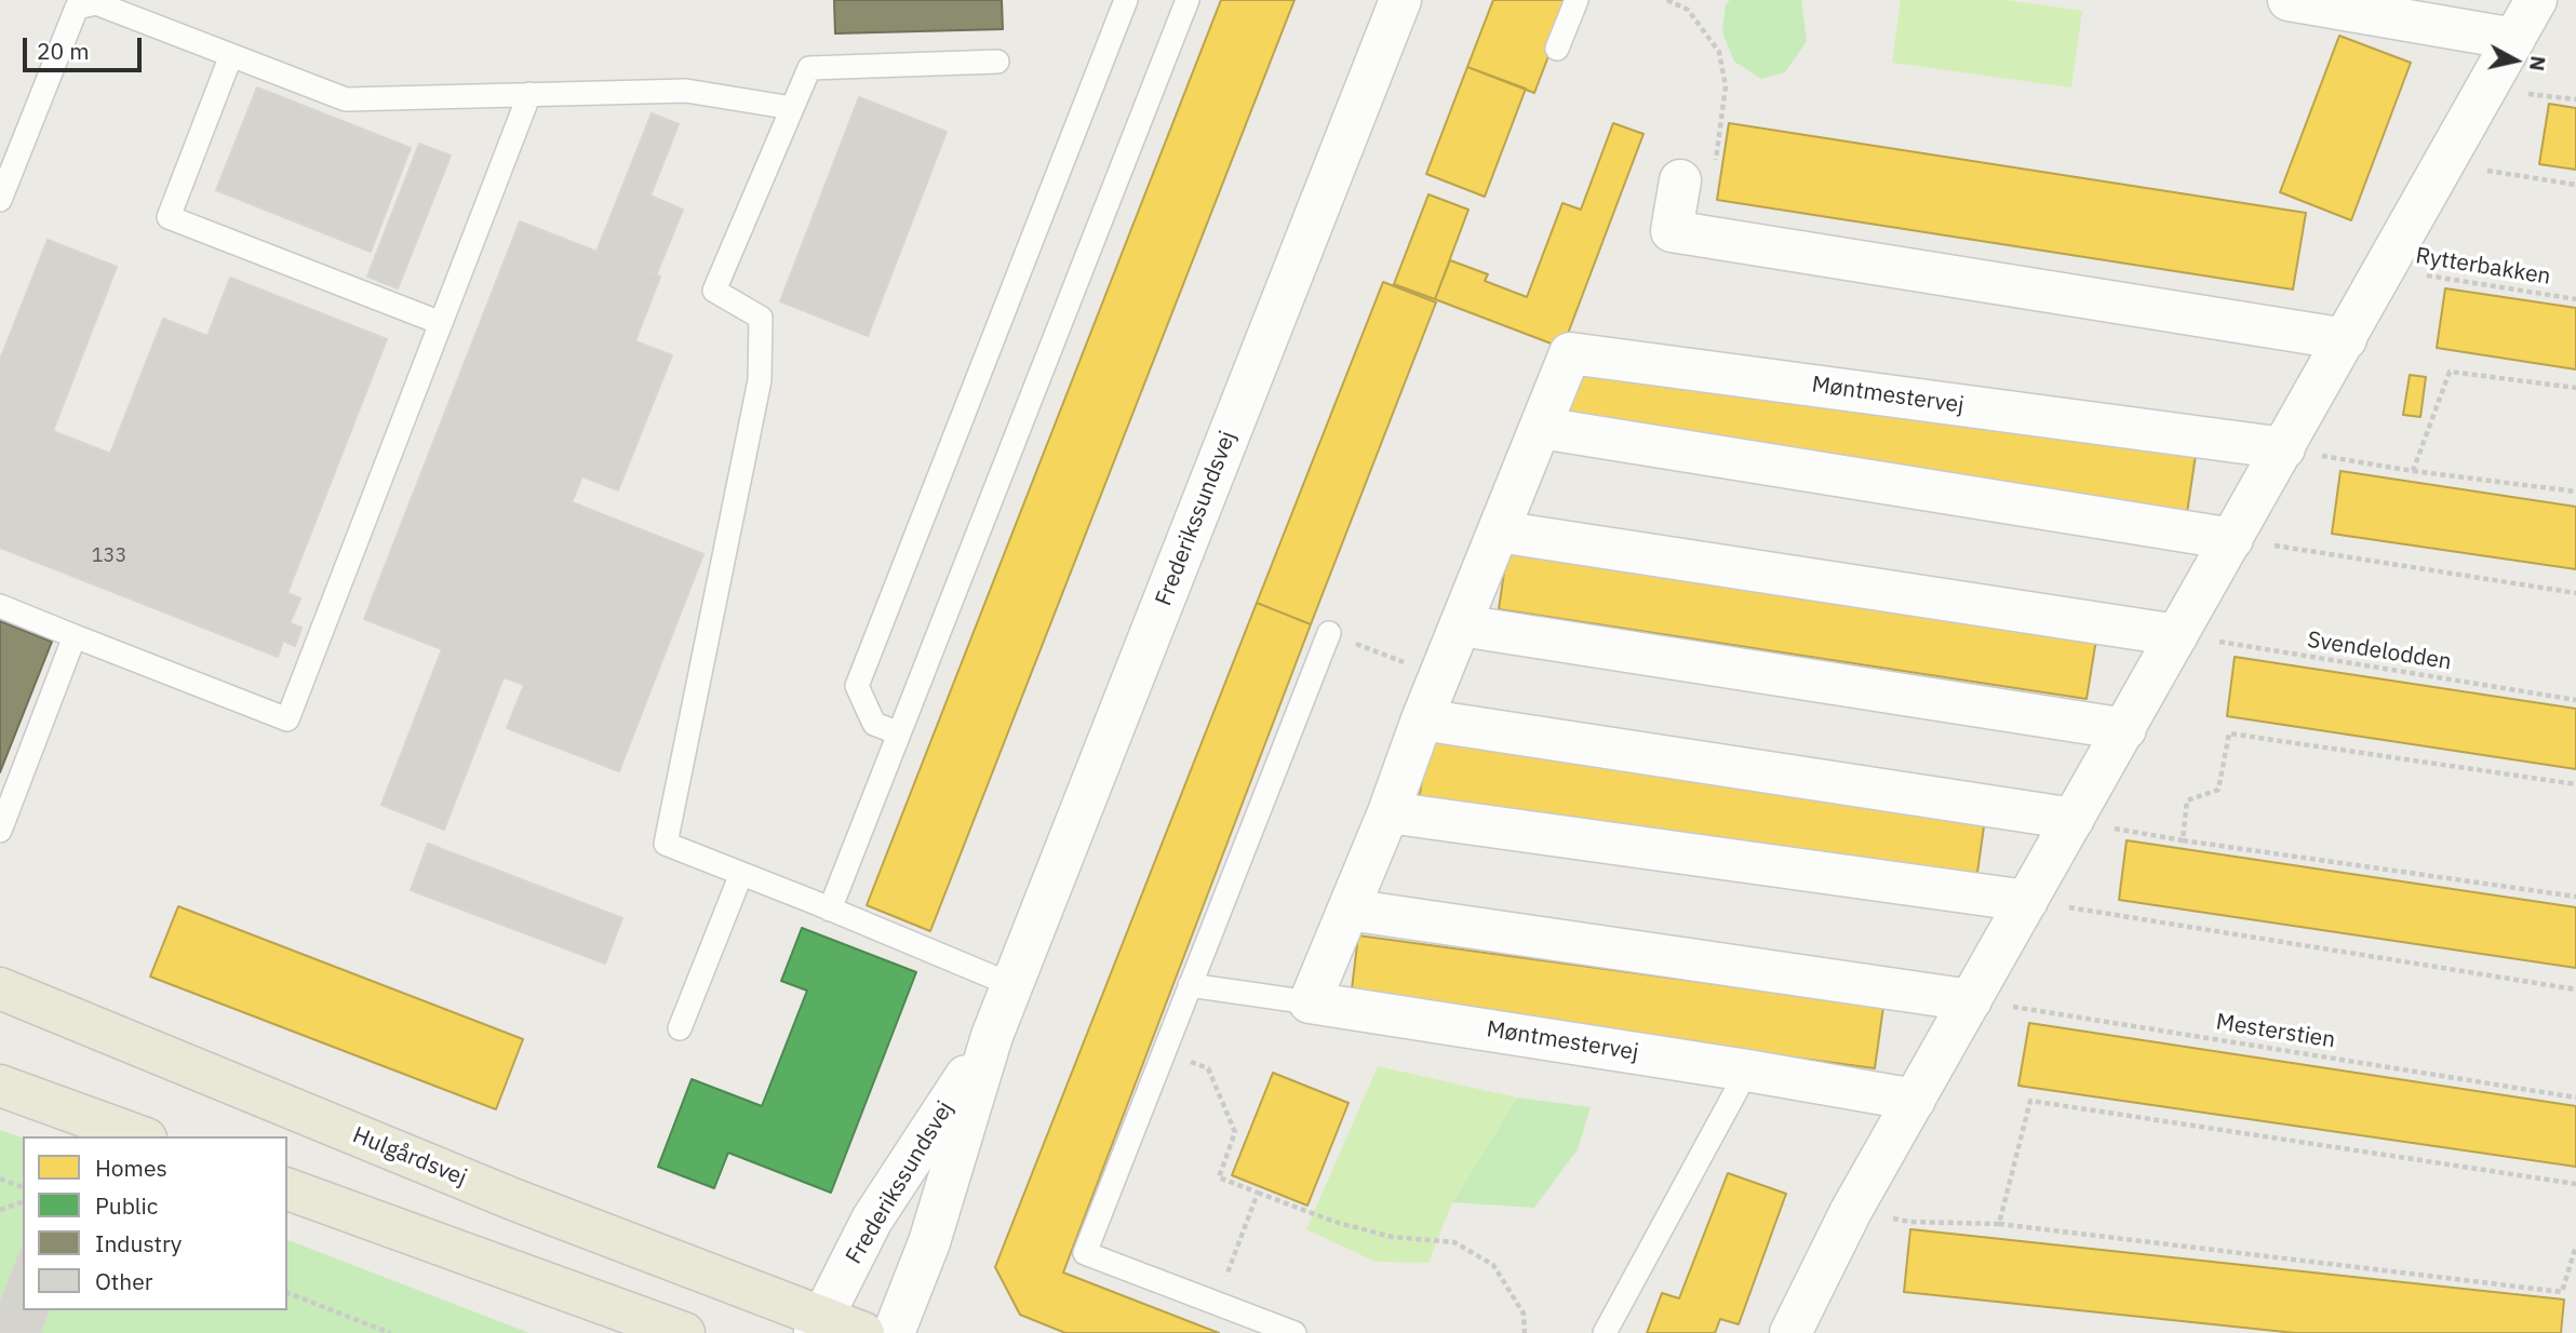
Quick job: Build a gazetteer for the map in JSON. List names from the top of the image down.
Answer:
{
  "streets": {
    "main road": ["Hulgårdsvej"],
    "street": ["Møntmestervej", "Frederikssundsvej"],
    "path": ["Rytterbakken", "Svendelodden", "Mesterstien"]
  },
  "crossings": [
    ["Frederikssundsvej", "Hulgårdsvej"]
  ],
  "house_numbers": ["133"],
  "legend": [
    "Homes",
    "Public",
    "Industry",
    "Other"
  ],
  "scale_bar": "20 m",
  "north": "right"
}
